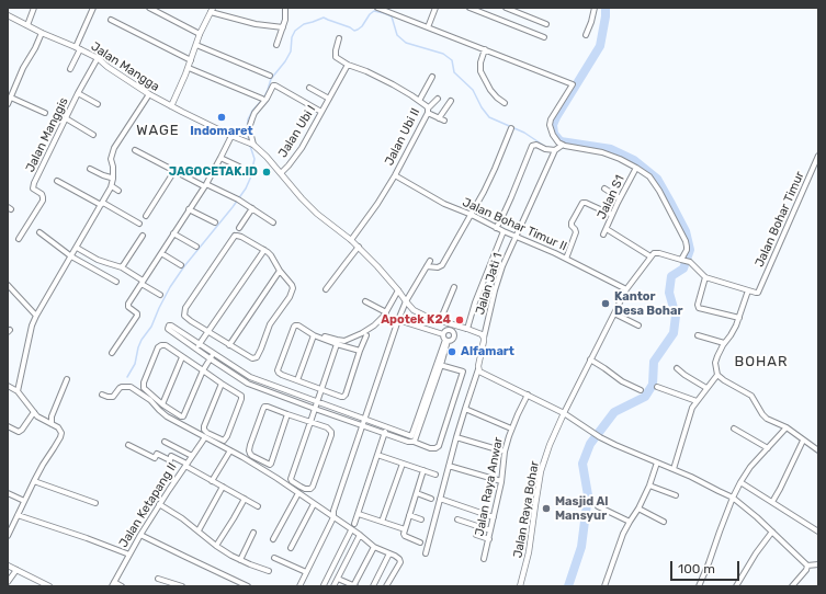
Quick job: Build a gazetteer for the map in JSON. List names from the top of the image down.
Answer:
{
  "streets": {
    "street": [
      "Jalan Mangga",
      "Jalan Ubi I",
      "Jalan Manggis",
      "Jalan Ubi II",
      "Jalan S1",
      "Jalan Bohar Timur",
      "Jalan Bohar Timur II",
      "Jalan Jati 1",
      "Jalan Raya Anwar",
      "Jalan Ketapang II",
      "Jalan Raya Bohar"
    ]
  },
  "crossings": [
    ["Jalan Mangga", "Jalan Manggis"],
    ["Jalan Ubi II", "Jalan Bohar Timur II"],
    ["Jalan Bohar Timur II", "Jalan Jati 1"]
  ],
  "districts": ["WAGE", "BOHAR"],
  "places": [
    "Indomaret",
    "JAGOCETAK.ID",
    "Kantor Desa Bohar",
    "Apotek K24",
    "Alfamart",
    "Masjid Al Mansyur"
  ],
  "scale_bar": "100 m"
}
